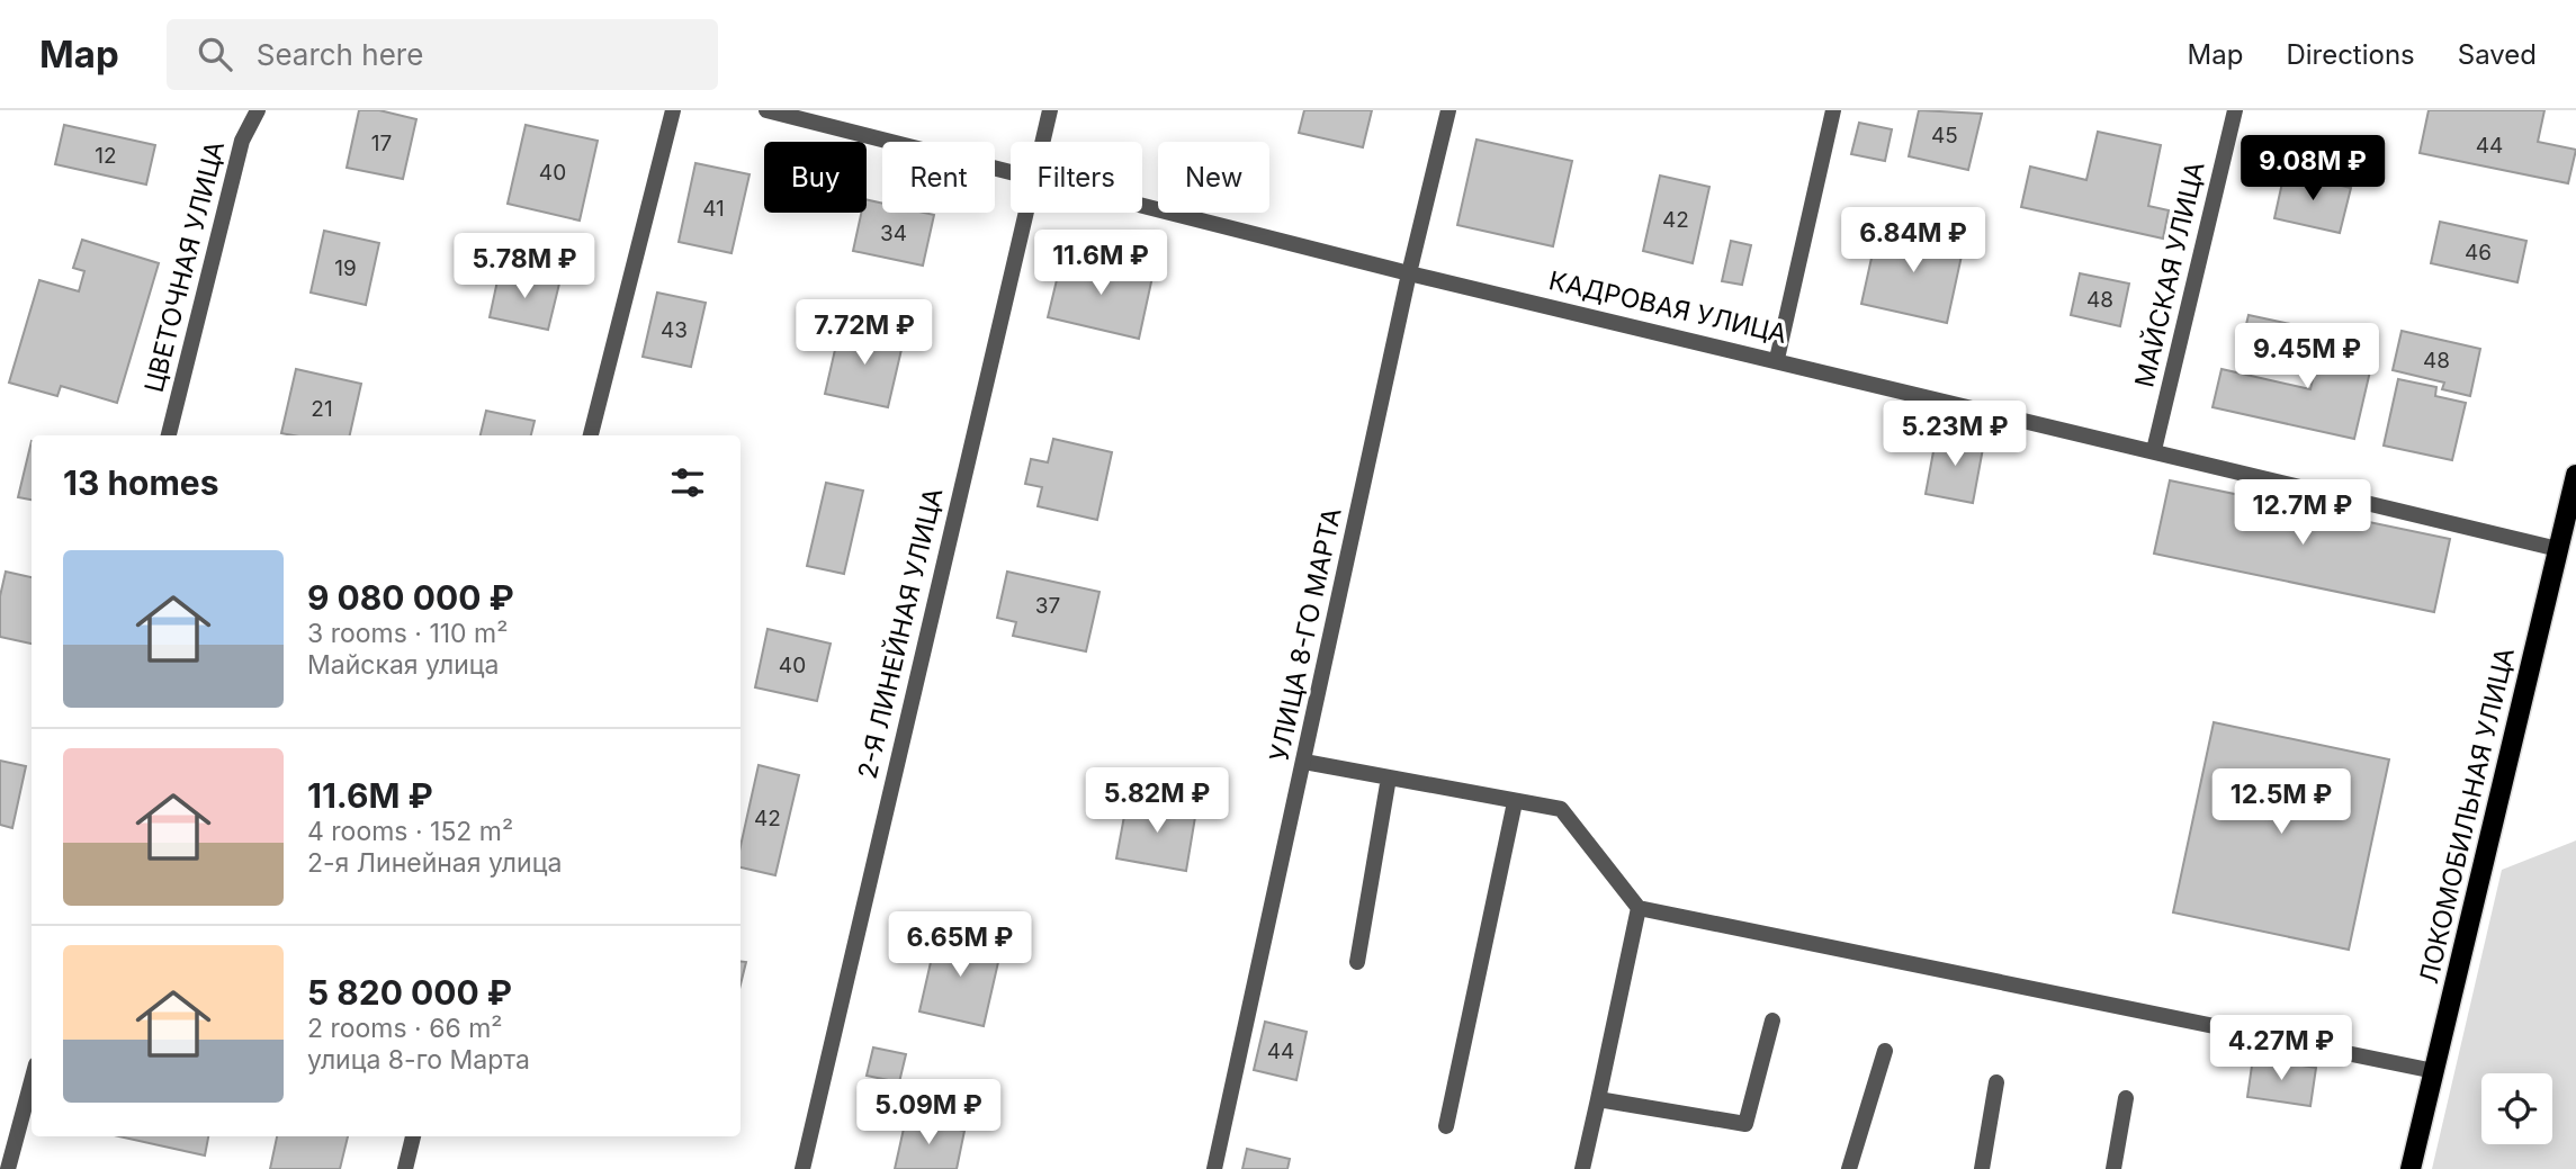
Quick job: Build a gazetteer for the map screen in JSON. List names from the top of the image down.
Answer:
{
  "streets": {
    "main road": ["ЛОКОМОБИЛЬНАЯ УЛИЦА"],
    "street": [
      "ЦВЕТОЧНАЯ УЛИЦА",
      "МАЙСКАЯ УЛИЦА",
      "КАДРОВАЯ УЛИЦА",
      "2-Я ЛИНЕЙНАЯ УЛИЦА",
      "УЛИЦА 8-ГО МАРТА"
    ]
  },
  "crossings": [
    ["МАЙСКАЯ УЛИЦА", "КАДРОВАЯ УЛИЦА"],
    ["КАДРОВАЯ УЛИЦА", "УЛИЦА 8-ГО МАРТА"],
    ["КАДРОВАЯ УЛИЦА", "ЛОКОМОБИЛЬНАЯ УЛИЦА"]
  ],
  "house_numbers": [
    "45",
    "17",
    "44",
    "12",
    "40",
    "41",
    "42",
    "34",
    "46",
    "19",
    "48",
    "43",
    "48",
    "21",
    "37",
    "40",
    "42",
    "44"
  ],
  "page": {
    "header": "Map",
    "search": "Search here",
    "nav": ["Map", "Directions", "Saved"],
    "price": [
      "9.08M ₽",
      "6.84M ₽",
      "11.6M ₽",
      "5.78M ₽",
      "7.72M ₽",
      "9.45M ₽",
      "5.23M ₽",
      "12.7M ₽",
      "5.82M ₽",
      "12.5M ₽",
      "6.65M ₽",
      "4.27M ₽",
      "5.09M ₽"
    ],
    "chip": [
      "Buy",
      "Rent",
      "Filters",
      "New"
    ],
    "heading": "13 homes",
    "list": [
      {
        "name": "9 080 000 ₽",
        "note": "3 rooms · 110 m² · Майская улица"
      },
      {
        "name": "11.6M ₽",
        "note": "4 rooms · 152 m² · 2-я Линейная улица"
      },
      {
        "name": "5 820 000 ₽",
        "note": "2 rooms · 66 m² · улица 8-го Марта"
      }
    ]
  }
}
